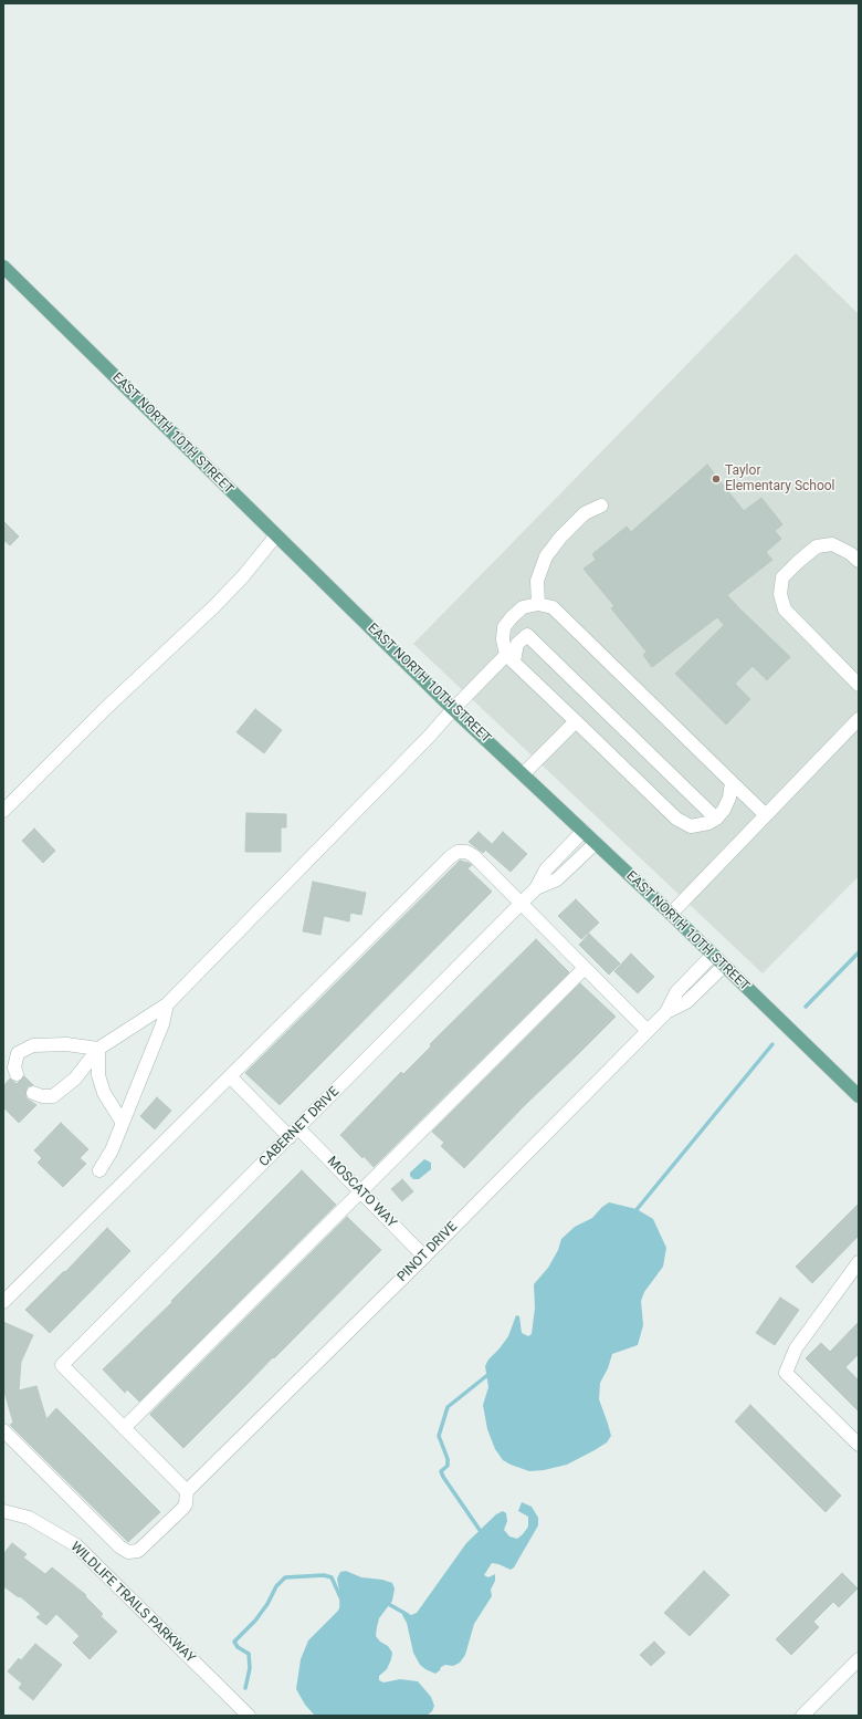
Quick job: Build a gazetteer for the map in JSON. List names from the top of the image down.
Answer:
{
  "streets": {
    "main road": ["EAST NORTH 10TH STREET"],
    "street": [
      "CABERNET DRIVE",
      "MOSCATO WAY",
      "PINOT DRIVE",
      "WILDLIFE TRAILS PARKWAY"
    ]
  },
  "crossings": [
    ["EAST NORTH 10TH STREET", "CABERNET DRIVE"],
    ["EAST NORTH 10TH STREET", "PINOT DRIVE"],
    ["CABERNET DRIVE", "MOSCATO WAY"],
    ["MOSCATO WAY", "PINOT DRIVE"]
  ],
  "places": ["Taylor Elementary School"]
}
